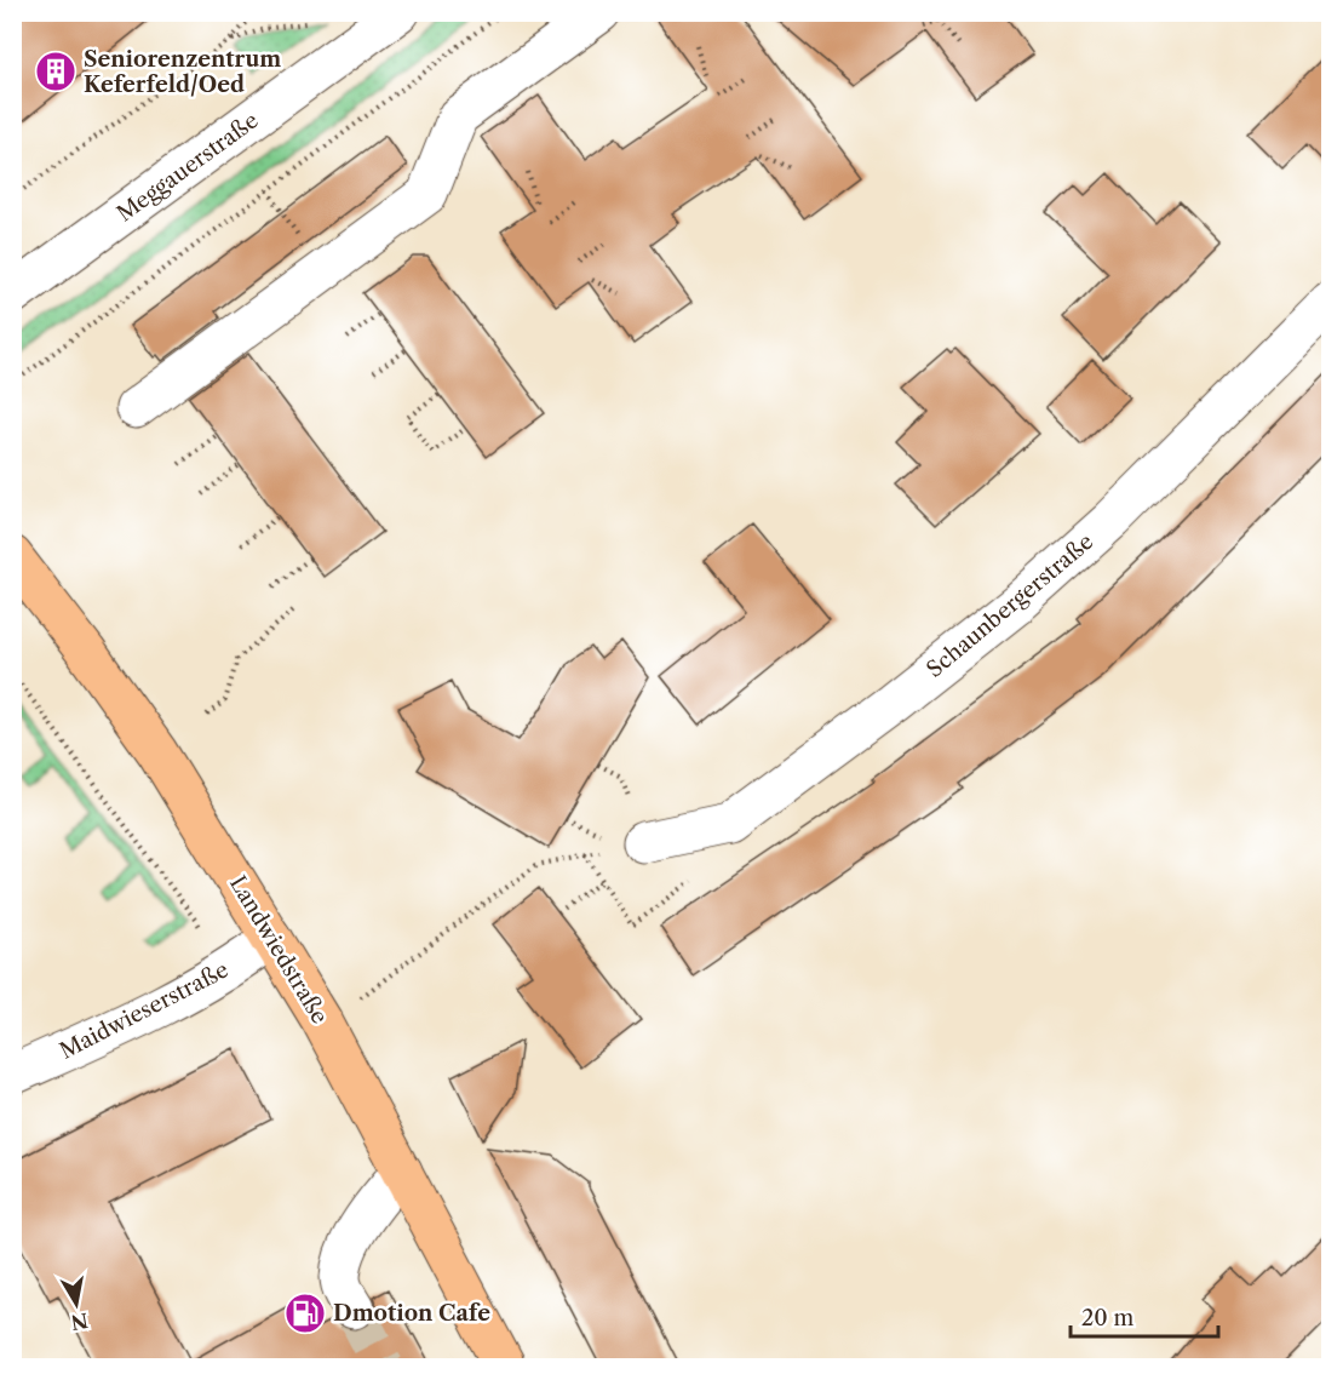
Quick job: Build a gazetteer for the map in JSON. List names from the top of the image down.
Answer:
{
  "streets": {
    "main road": ["Landwiedstraße"],
    "street": ["Meggauerstraße", "Schaunbergerstraße", "Maidwieserstraße"]
  },
  "crossings": [
    ["Landwiedstraße", "Maidwieserstraße"]
  ],
  "places": {
    "building": ["Seniorenzentrum Keferfeld/Oed"],
    "fuel station": ["Dmotion Cafe"]
  },
  "scale_bar": "20 m",
  "north": "bottom"
}
